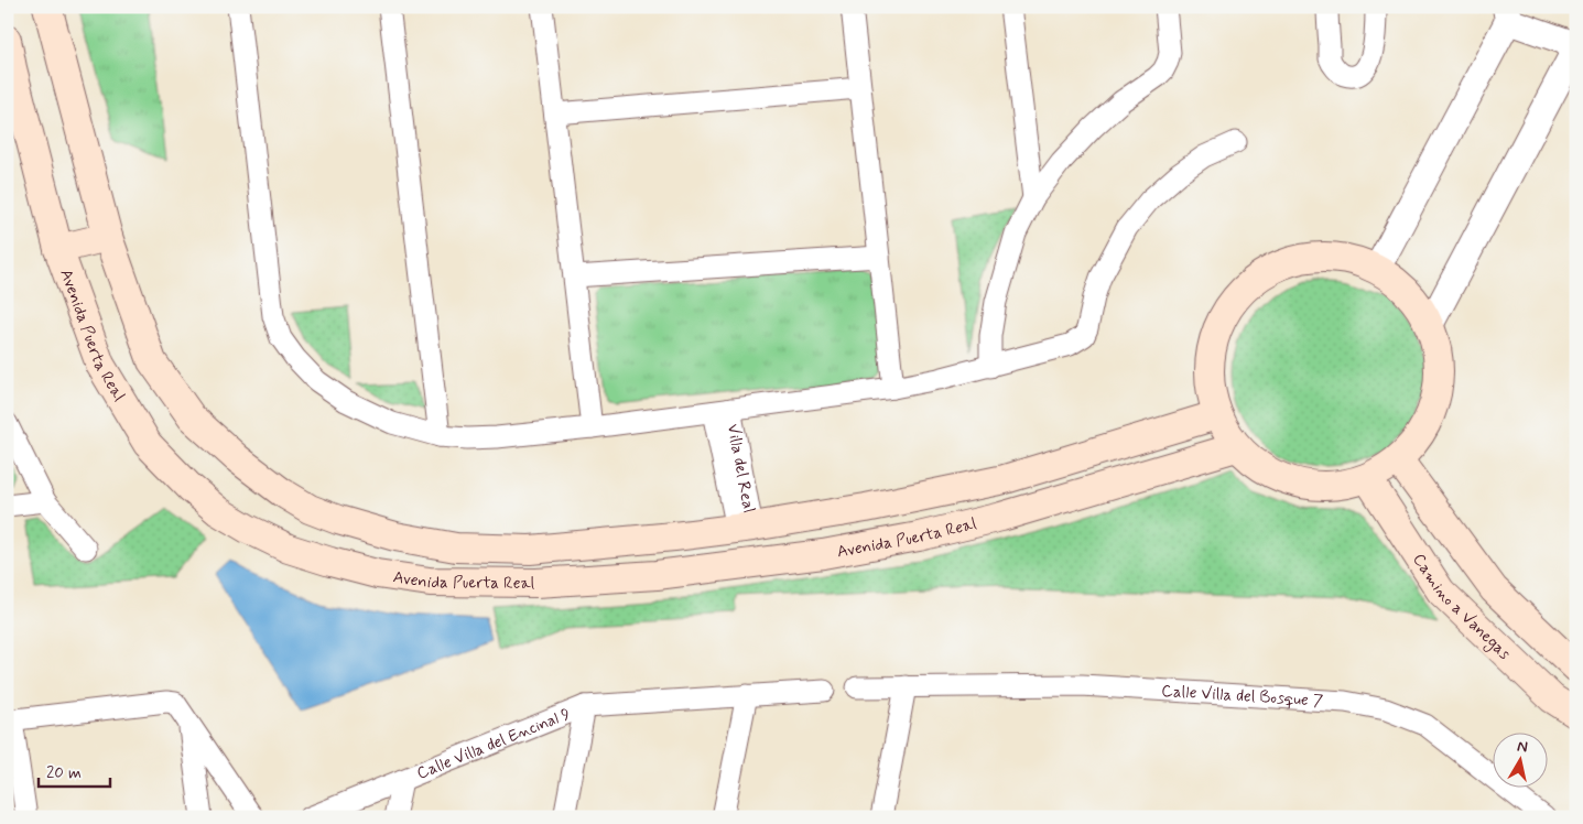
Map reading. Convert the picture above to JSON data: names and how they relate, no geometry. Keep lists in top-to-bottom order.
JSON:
{
  "streets": {
    "main road": ["Avenida Puerta Real", "Camino a Vanegas"],
    "street": ["Villa del Real", "Calle Villa del Bosque 7", "Calle Villa del Encinal 9"]
  },
  "crossings": [
    ["Avenida Puerta Real", "Villa del Real"]
  ],
  "scale_bar": "20 m",
  "north": "top"
}
